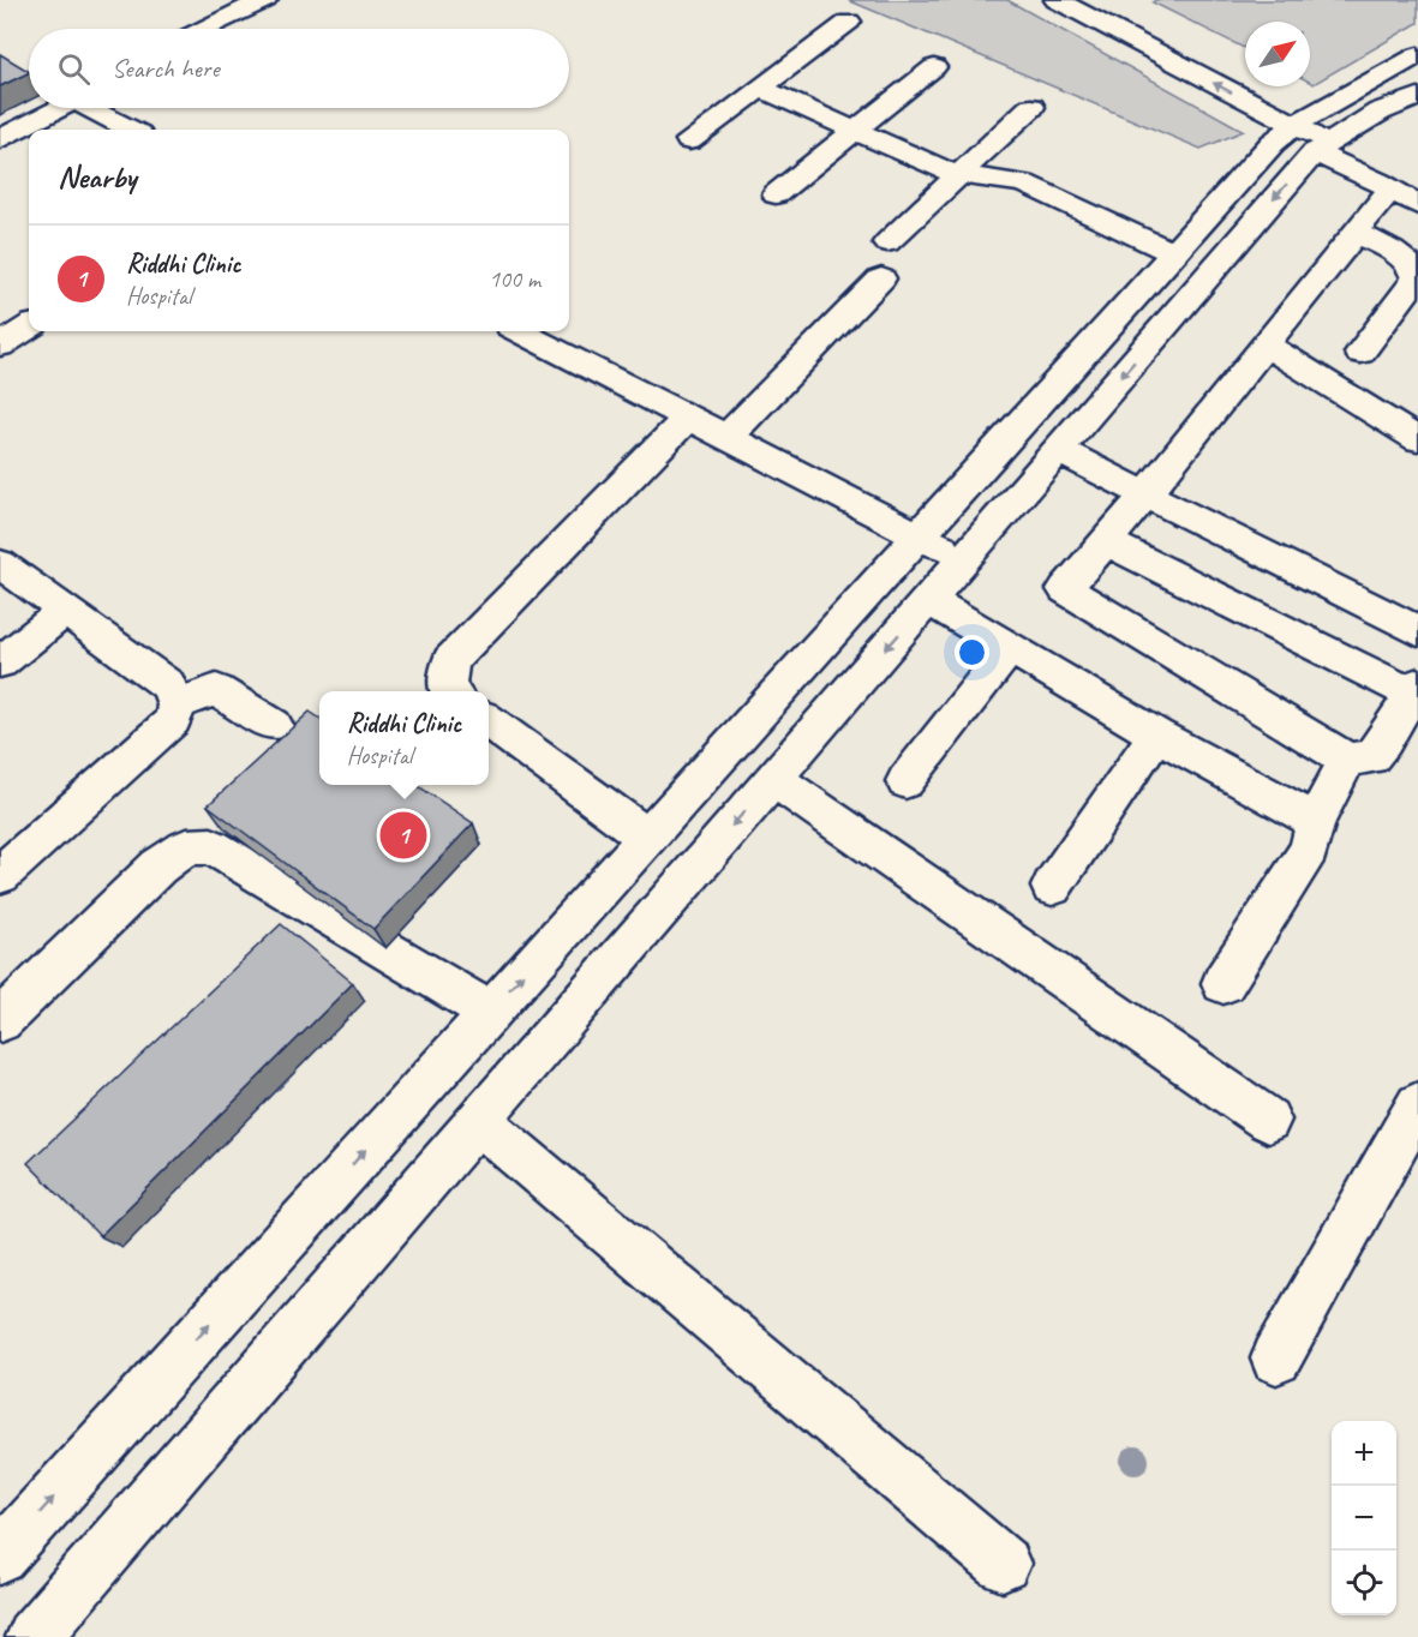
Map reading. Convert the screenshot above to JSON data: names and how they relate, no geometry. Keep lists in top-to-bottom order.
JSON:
{
  "north": "top right",
  "page": {
    "search": "Search here",
    "heading": "Nearby",
    "list": [
      {
        "mark": "1",
        "name": "Riddhi Clinic",
        "note": "Hospital",
        "value": "100 m"
      }
    ],
    "popup": ["Riddhi Clinic", "Hospital"],
    "pins": "1",
    "map_buttons": ["+", "−"]
  }
}
